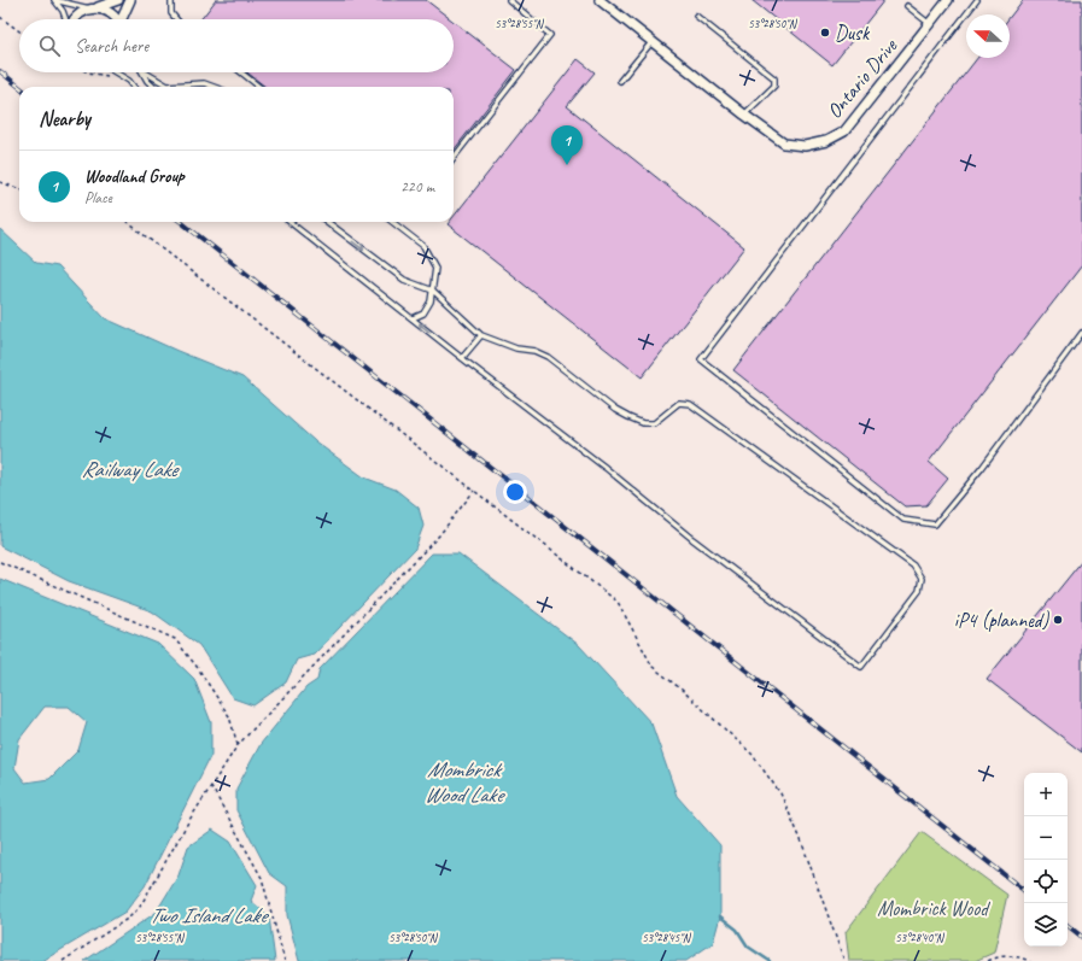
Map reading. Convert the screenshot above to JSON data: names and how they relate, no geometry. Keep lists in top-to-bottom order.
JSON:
{
  "streets": {
    "street": ["Ontario Drive"]
  },
  "water": ["Railway Lake", "Mombrick Wood Lake", "Two Island Lake"],
  "parks": ["Mombrick Wood"],
  "places": ["Dusk", "iP4 (planned)"],
  "north": "left",
  "page": {
    "search": "Search here",
    "heading": "Nearby",
    "pins": "1",
    "list": [
      {
        "mark": "1",
        "name": "Woodland Group",
        "note": "Place",
        "value": "220 m"
      }
    ],
    "map_buttons": ["+", "−"]
  },
  "coordinates": [
    "53°28'55\"N",
    "53°28'50\"N",
    "53°28'45\"N",
    "53°28'40\"N"
  ]
}
